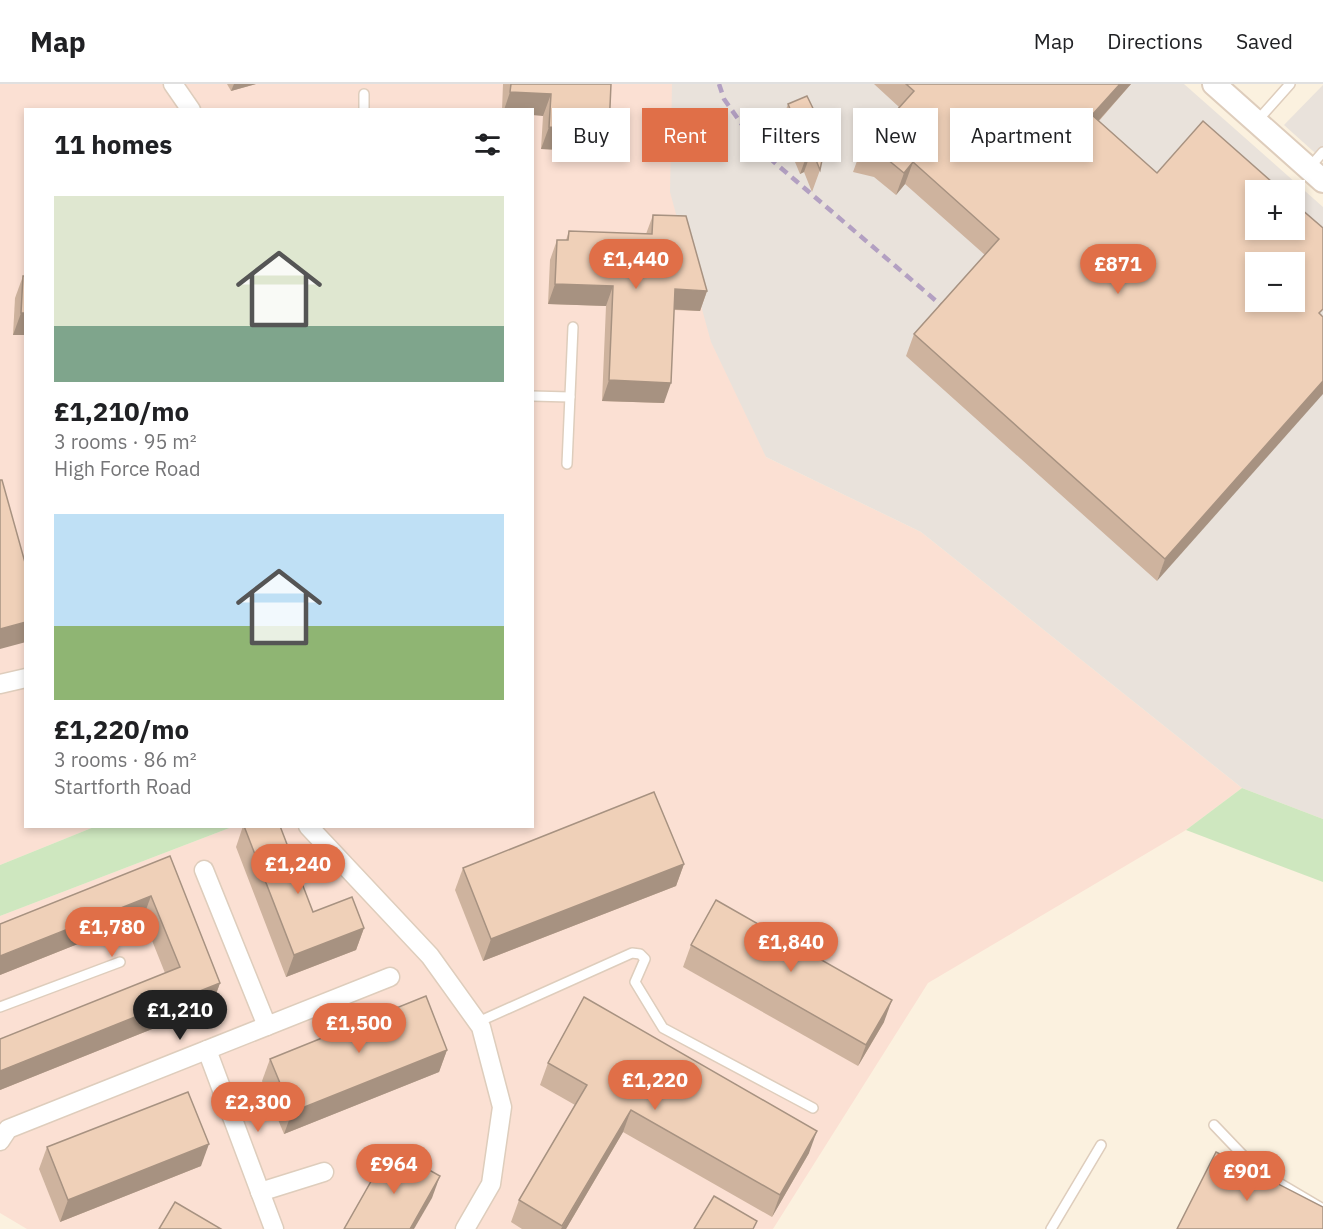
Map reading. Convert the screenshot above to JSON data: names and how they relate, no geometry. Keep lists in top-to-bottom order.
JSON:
{
  "page": {
    "header": "Map",
    "nav": ["Map", "Directions", "Saved"],
    "chip": [
      "Buy",
      "Rent",
      "Filters",
      "New",
      "Apartment"
    ],
    "heading": "11 homes",
    "map_buttons": ["+", "−"],
    "list": [
      {
        "name": "£1,210/mo",
        "note": "3 rooms · 95 m² · High Force Road"
      },
      {
        "name": "£1,220/mo",
        "note": "3 rooms · 86 m² · Startforth Road"
      }
    ],
    "price": [
      "£1,440",
      "£871",
      "£1,240",
      "£1,780",
      "£1,840",
      "£1,210",
      "£1,500",
      "£1,220",
      "£2,300",
      "£964",
      "£901"
    ]
  }
}
